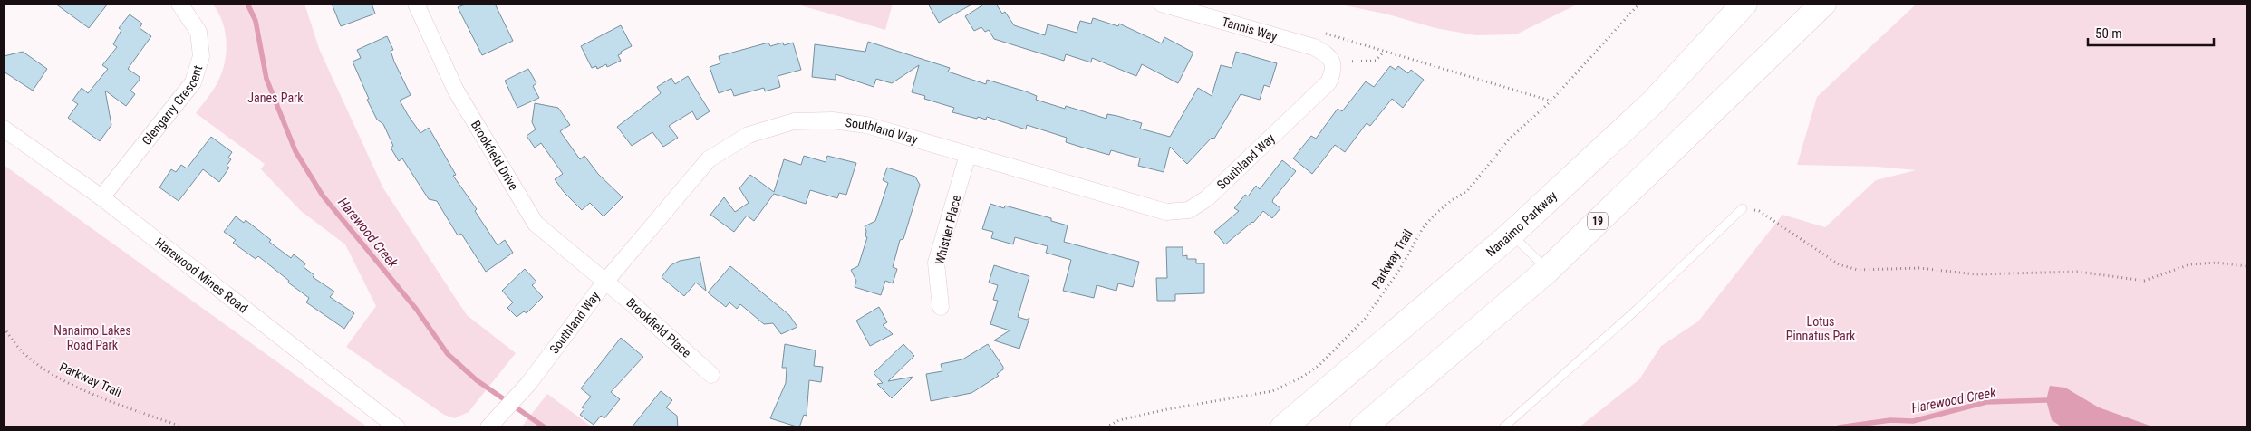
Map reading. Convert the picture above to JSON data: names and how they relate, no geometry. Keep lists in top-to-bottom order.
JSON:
{
  "streets": {
    "highway": ["19", "Nanaimo Parkway"],
    "street": [
      "Tannis Way",
      "Glengarry Crescent",
      "Southland Way",
      "Brookfield Drive",
      "Whistler Place",
      "Harewood Mines Road",
      "Brookfield Place"
    ],
    "path": ["Parkway Trail"]
  },
  "crossings": [
    ["Tannis Way", "Southland Way"],
    ["Glengarry Crescent", "Harewood Mines Road"],
    ["Southland Way", "Brookfield Drive"],
    ["Southland Way", "Whistler Place"],
    ["Southland Way", "Brookfield Place"],
    ["Brookfield Drive", "Brookfield Place"]
  ],
  "water": ["Harewood Creek"],
  "parks": ["Janes Park", "Lotus Pinnatus Park", "Nanaimo Lakes Road Park"],
  "scale_bar": "50 m"
}
